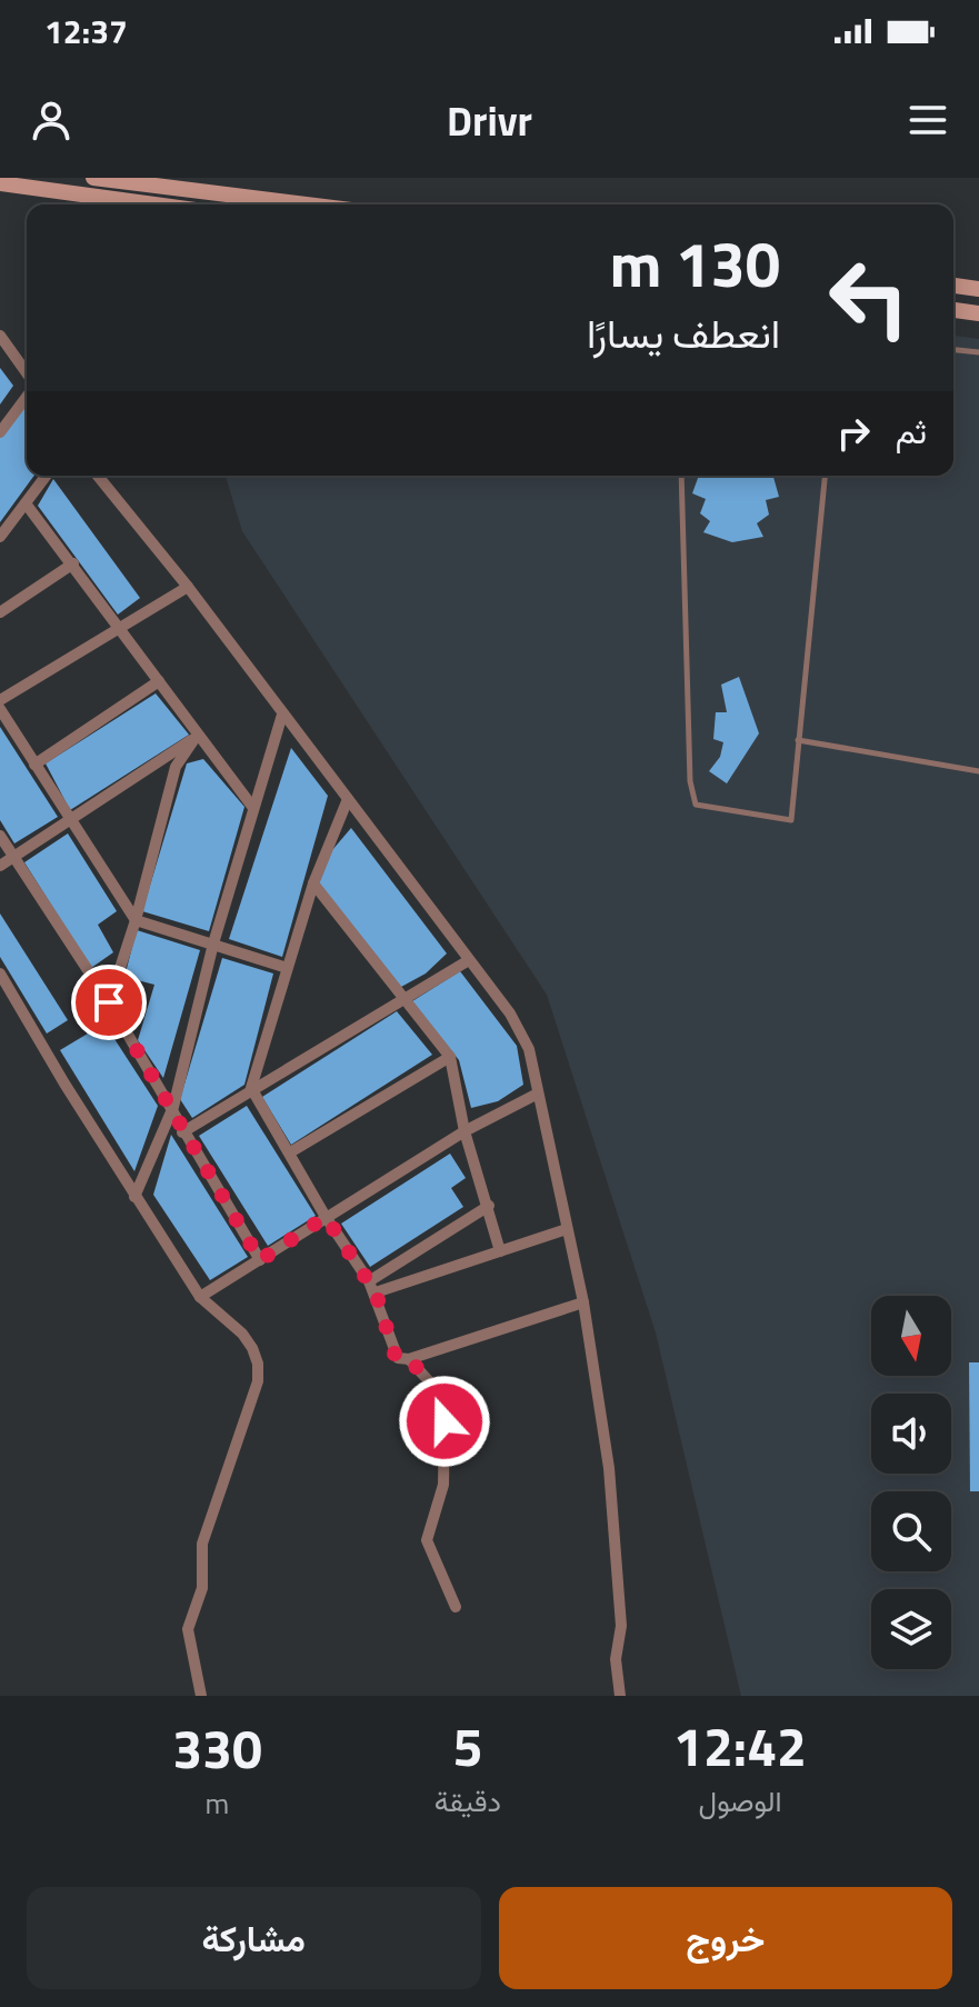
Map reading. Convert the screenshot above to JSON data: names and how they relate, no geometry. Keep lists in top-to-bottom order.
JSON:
{
  "north": "bottom",
  "page": {
    "status": "12:37",
    "header": "Drivr",
    "turn": ["130 m", "انعطف يسارًا"],
    "then": "ثم",
    "eta": [
      "12:42",
      "الوصول",
      "5",
      "دقيقة",
      "330",
      "m"
    ],
    "buttons": ["خروج", "مشاركة"]
  }
}
